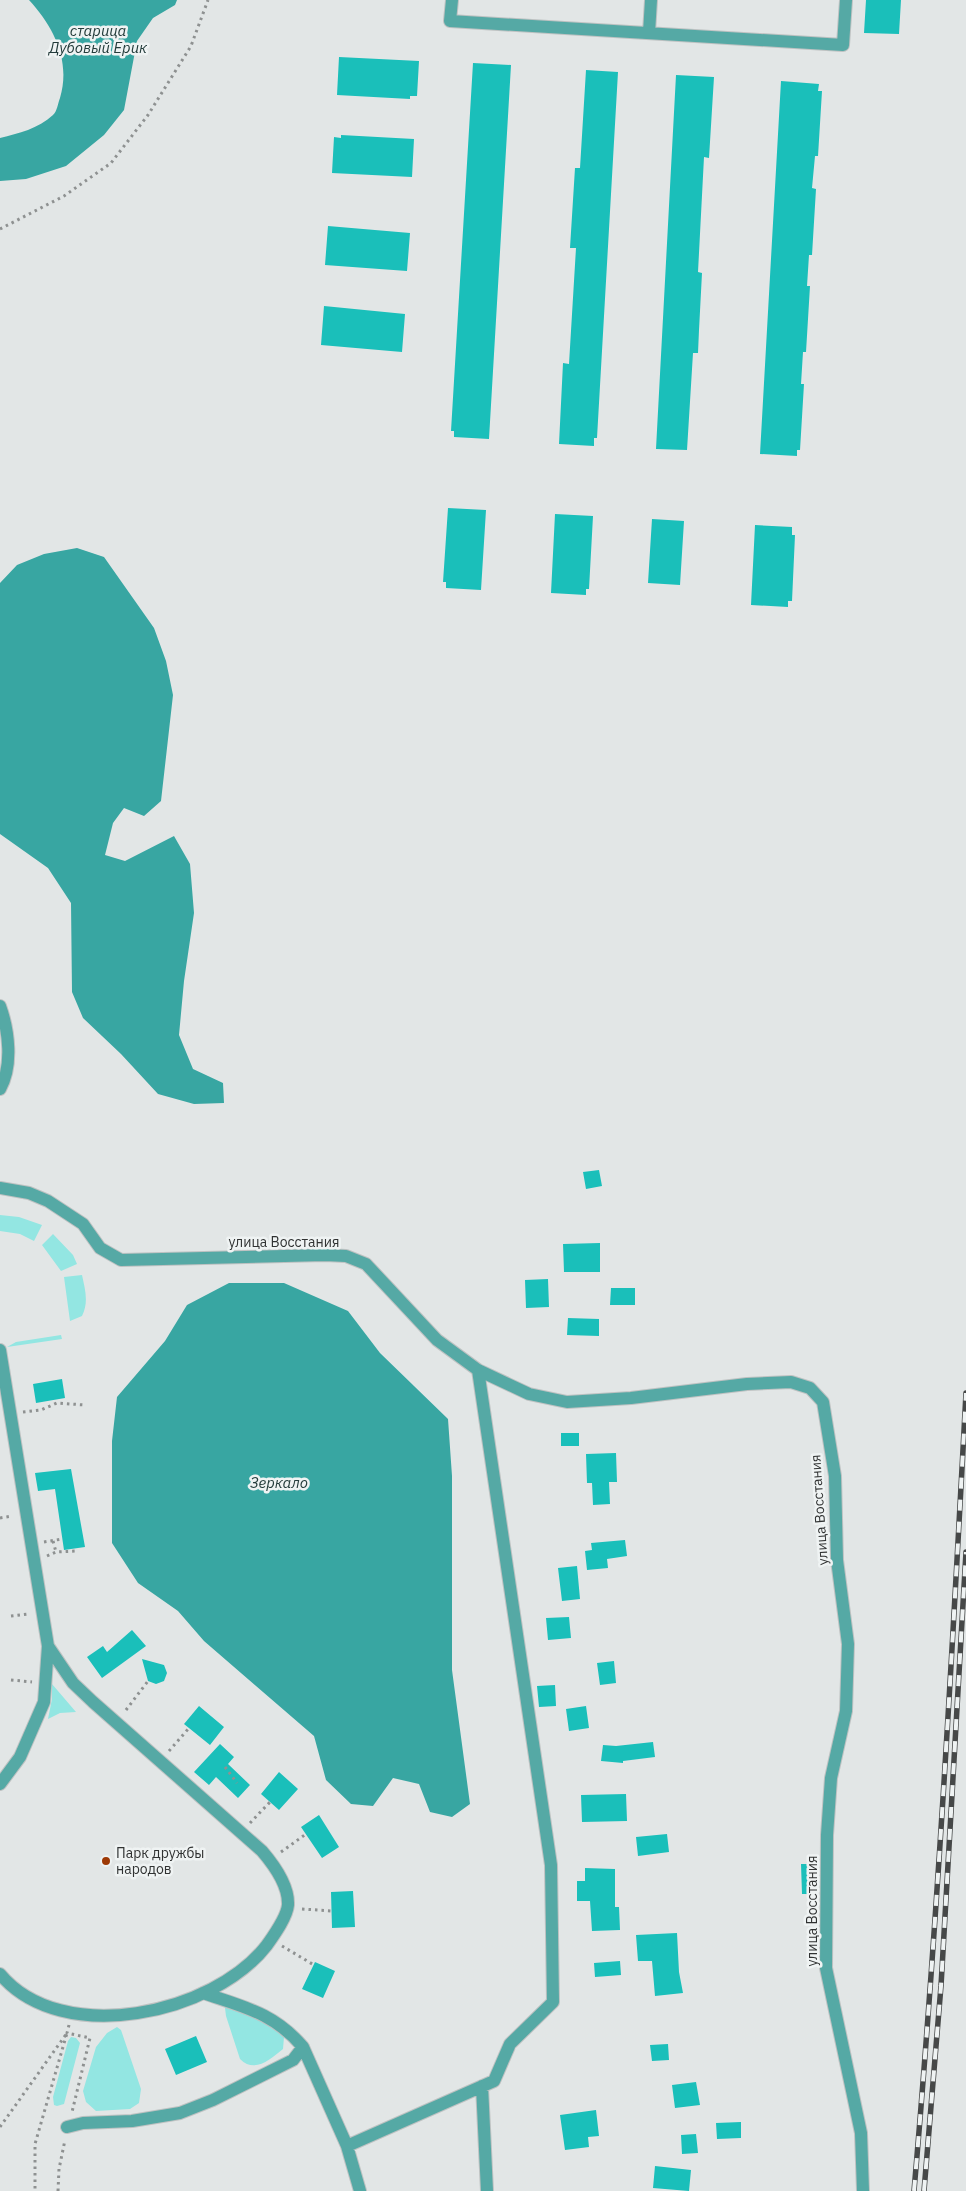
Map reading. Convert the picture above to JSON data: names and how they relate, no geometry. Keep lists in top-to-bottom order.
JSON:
{
  "streets": {
    "street": ["улица Восстания"]
  },
  "water": ["старица Дубовый Ерик", "Зеркало"],
  "places": ["Парк дружбы народов"]
}
